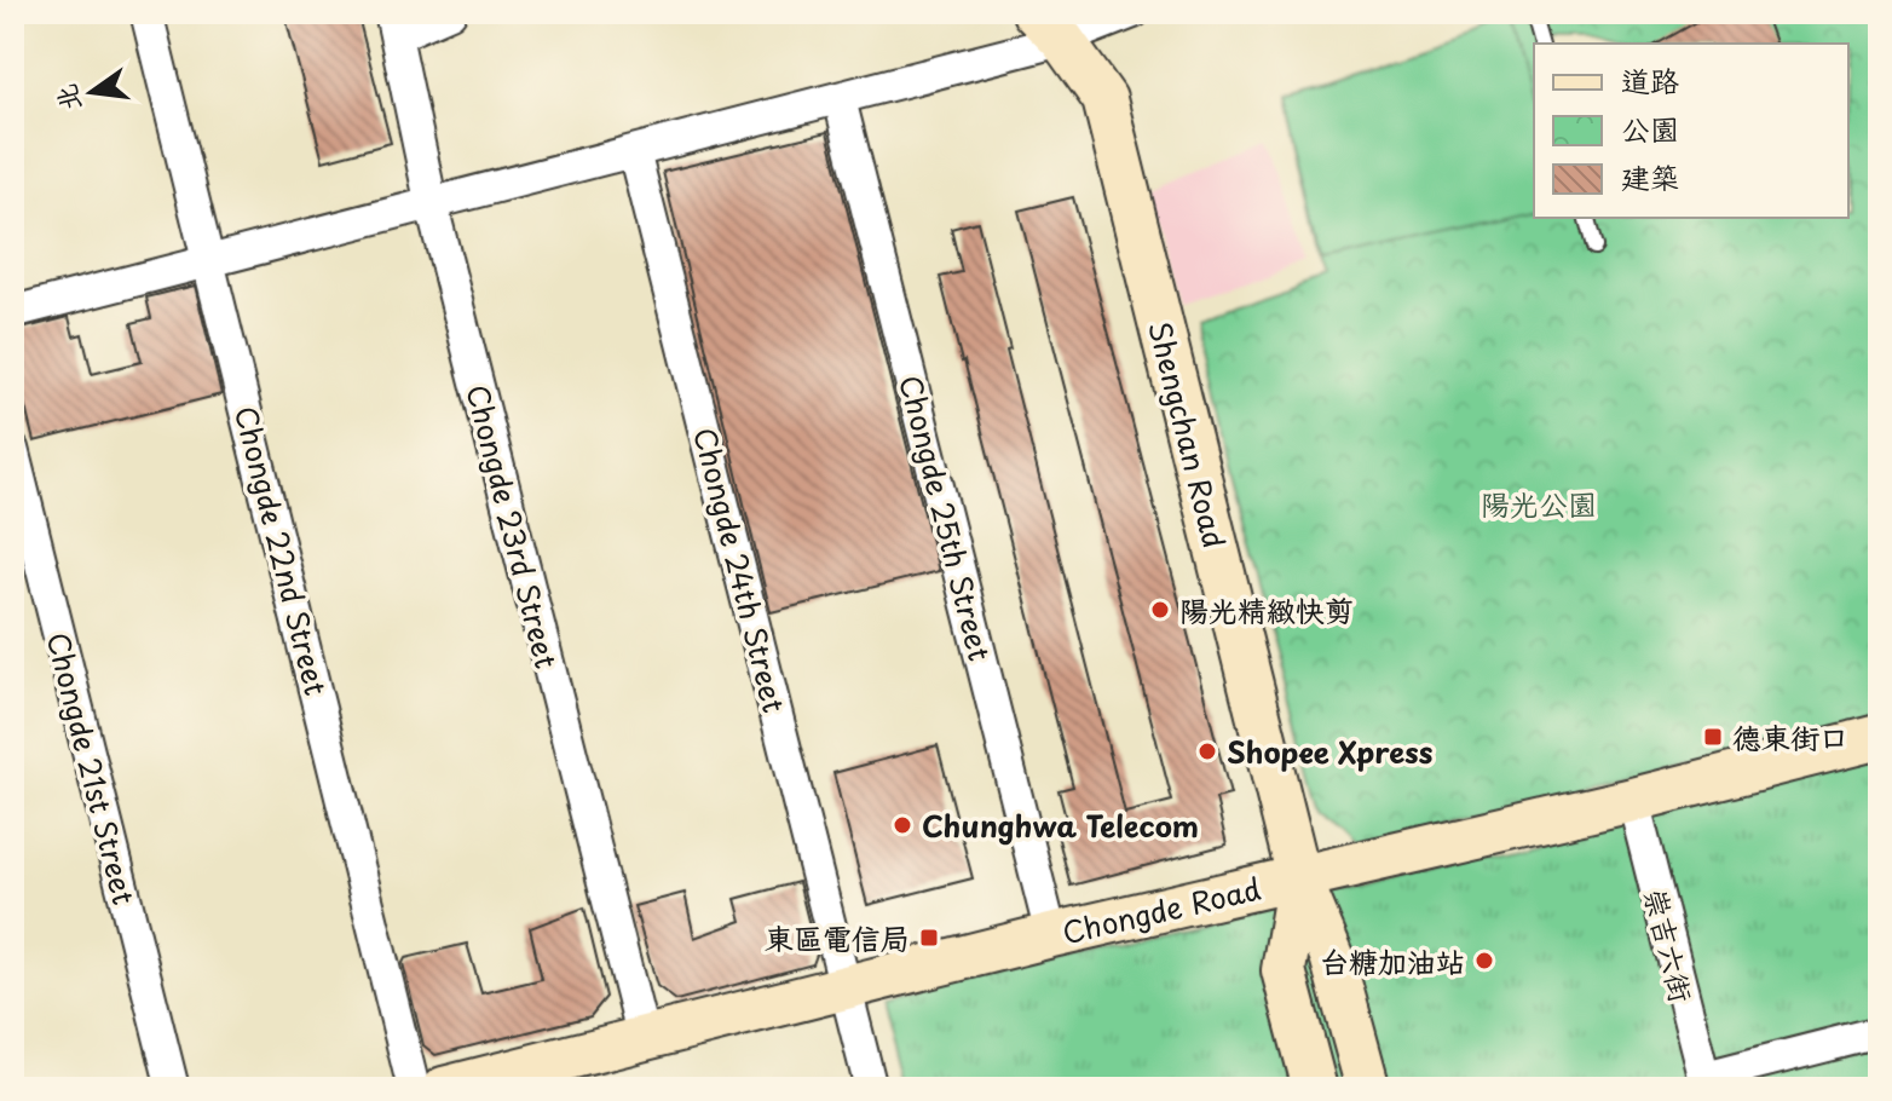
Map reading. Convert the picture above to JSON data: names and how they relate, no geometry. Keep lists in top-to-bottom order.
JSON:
{
  "streets": {
    "street": [
      "Shengchan Road",
      "Chongde 25th Street",
      "Chongde 23rd Street",
      "Chongde 22nd Street",
      "Chongde 24th Street",
      "Chongde 21st Street",
      "Chongde Road",
      "崇吉六街"
    ]
  },
  "crossings": [
    ["Shengchan Road", "Chongde Road"],
    ["Chongde 25th Street", "Chongde Road"],
    ["Chongde 23rd Street", "Chongde Road"],
    ["Chongde 24th Street", "Chongde Road"],
    ["Chongde Road", "崇吉六街"]
  ],
  "parks": ["陽光公園"],
  "places": {
    "other": [
      "陽光精緻快剪",
      "Shopee Xpress",
      "Chunghwa Telecom",
      "台糖加油站"
    ],
    "transit": ["德東街口", "東區電信局"]
  },
  "legend": ["道路", "公園", "建築"],
  "north": "left"
}
